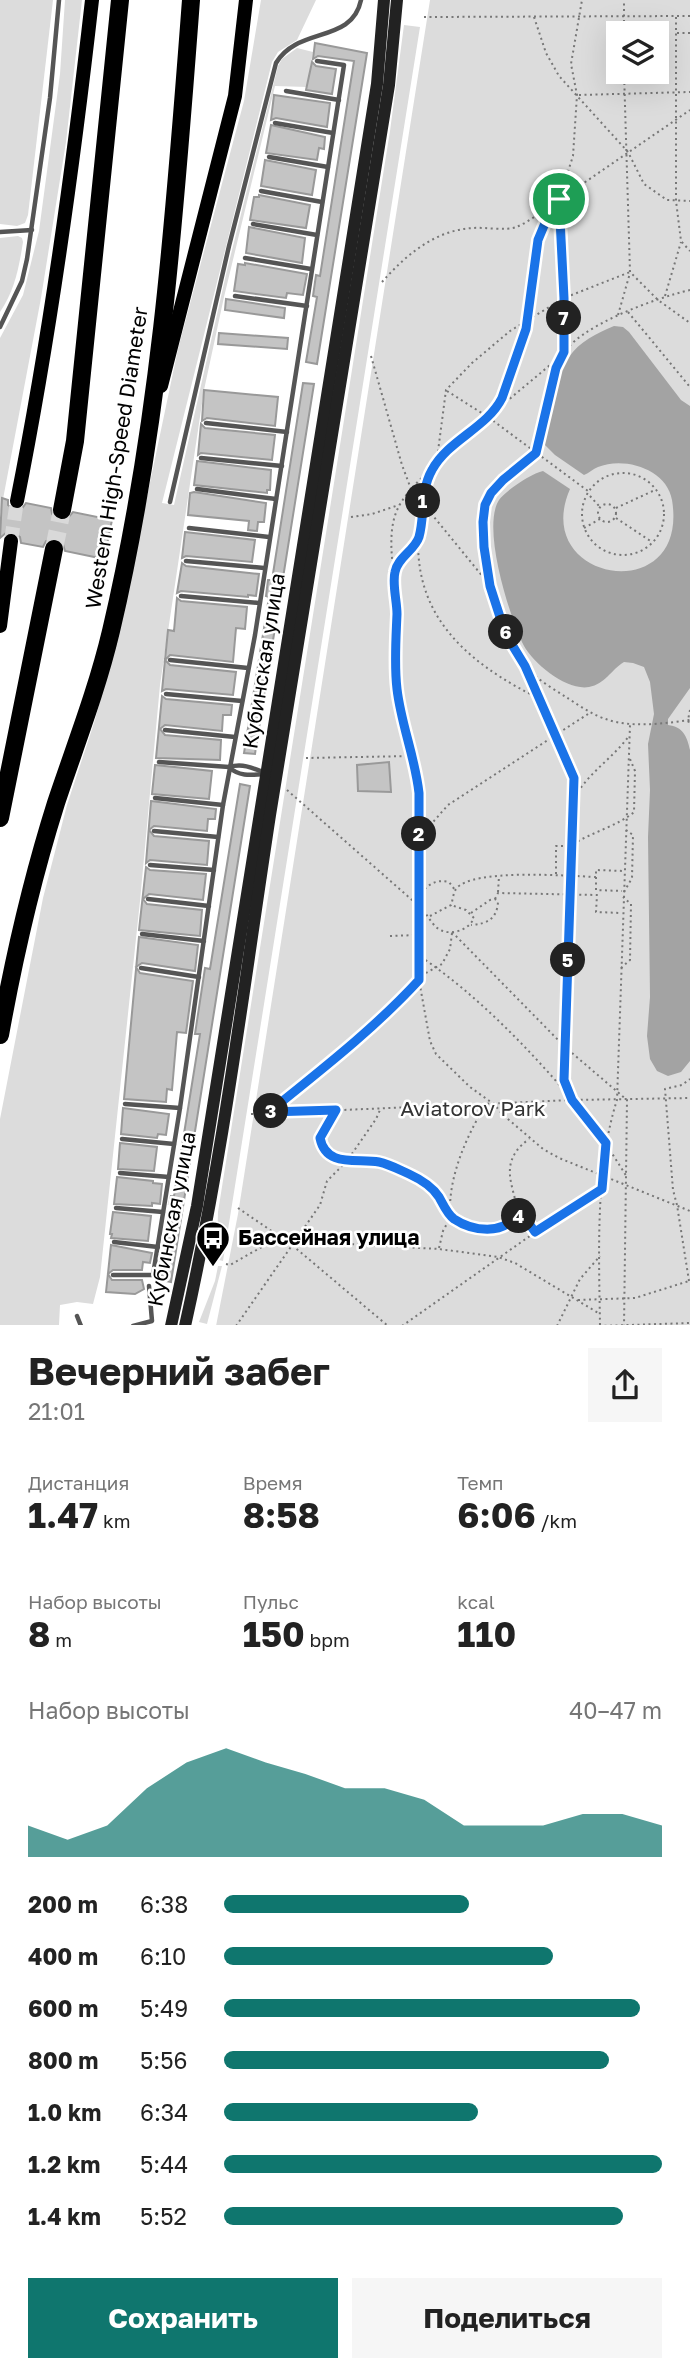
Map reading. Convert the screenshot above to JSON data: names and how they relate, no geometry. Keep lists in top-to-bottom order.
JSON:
{
  "streets": {
    "highway": ["Western High-Speed Diameter"],
    "main road": ["Кубинская улица"]
  },
  "parks": ["Aviatorov Park"],
  "places": {
    "bus stop": ["Бассейная улица"]
  },
  "page": {
    "pins": [
      "7",
      "1",
      "6",
      "2",
      "5",
      "3",
      "4"
    ],
    "heading": ["Вечерний забег", "21:01"],
    "stats": [
      ["Дистанция", "1.47 km"],
      ["Время", "8:58"],
      ["Темп", "6:06 /km"],
      ["Набор высоты", "8 m"],
      ["Пульс", "150 bpm"],
      ["kcal", "110"]
    ],
    "chart": ["Набор высоты", "40–47 m"],
    "list": [
      {
        "name": "200 m",
        "note": "6:38"
      },
      {
        "name": "400 m",
        "note": "6:10"
      },
      {
        "name": "600 m",
        "note": "5:49"
      },
      {
        "name": "800 m",
        "note": "5:56"
      },
      {
        "name": "1.0 km",
        "note": "6:34"
      },
      {
        "name": "1.2 km",
        "note": "5:44"
      },
      {
        "name": "1.4 km",
        "note": "5:52"
      }
    ],
    "buttons": ["Сохранить", "Поделиться"]
  }
}
